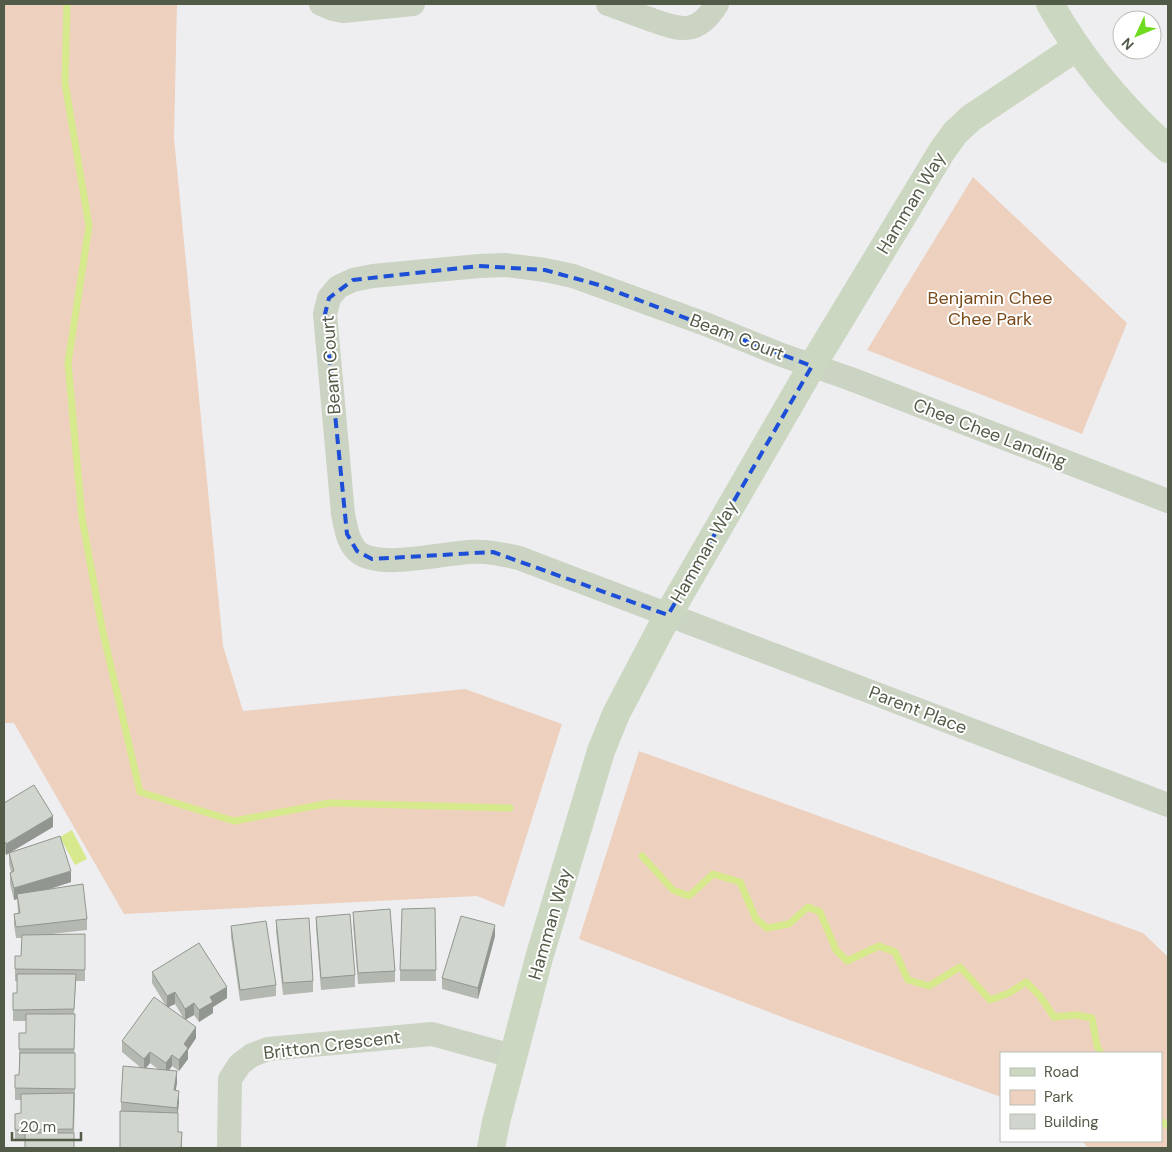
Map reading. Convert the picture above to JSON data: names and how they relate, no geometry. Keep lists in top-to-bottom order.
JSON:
{
  "streets": {
    "street": [
      "Hamman Way",
      "Beam Court",
      "Chee Chee Landing",
      "Parent Place",
      "Britton Crescent"
    ]
  },
  "crossings": [
    ["Hamman Way", "Beam Court"],
    ["Hamman Way", "Chee Chee Landing"],
    ["Hamman Way", "Parent Place"],
    ["Hamman Way", "Britton Crescent"],
    ["Beam Court", "Chee Chee Landing"],
    ["Beam Court", "Parent Place"]
  ],
  "parks": ["Benjamin Chee Chee Park"],
  "legend": ["Road", "Park", "Building"],
  "scale_bar": "20 m",
  "north": "bottom left"
}
